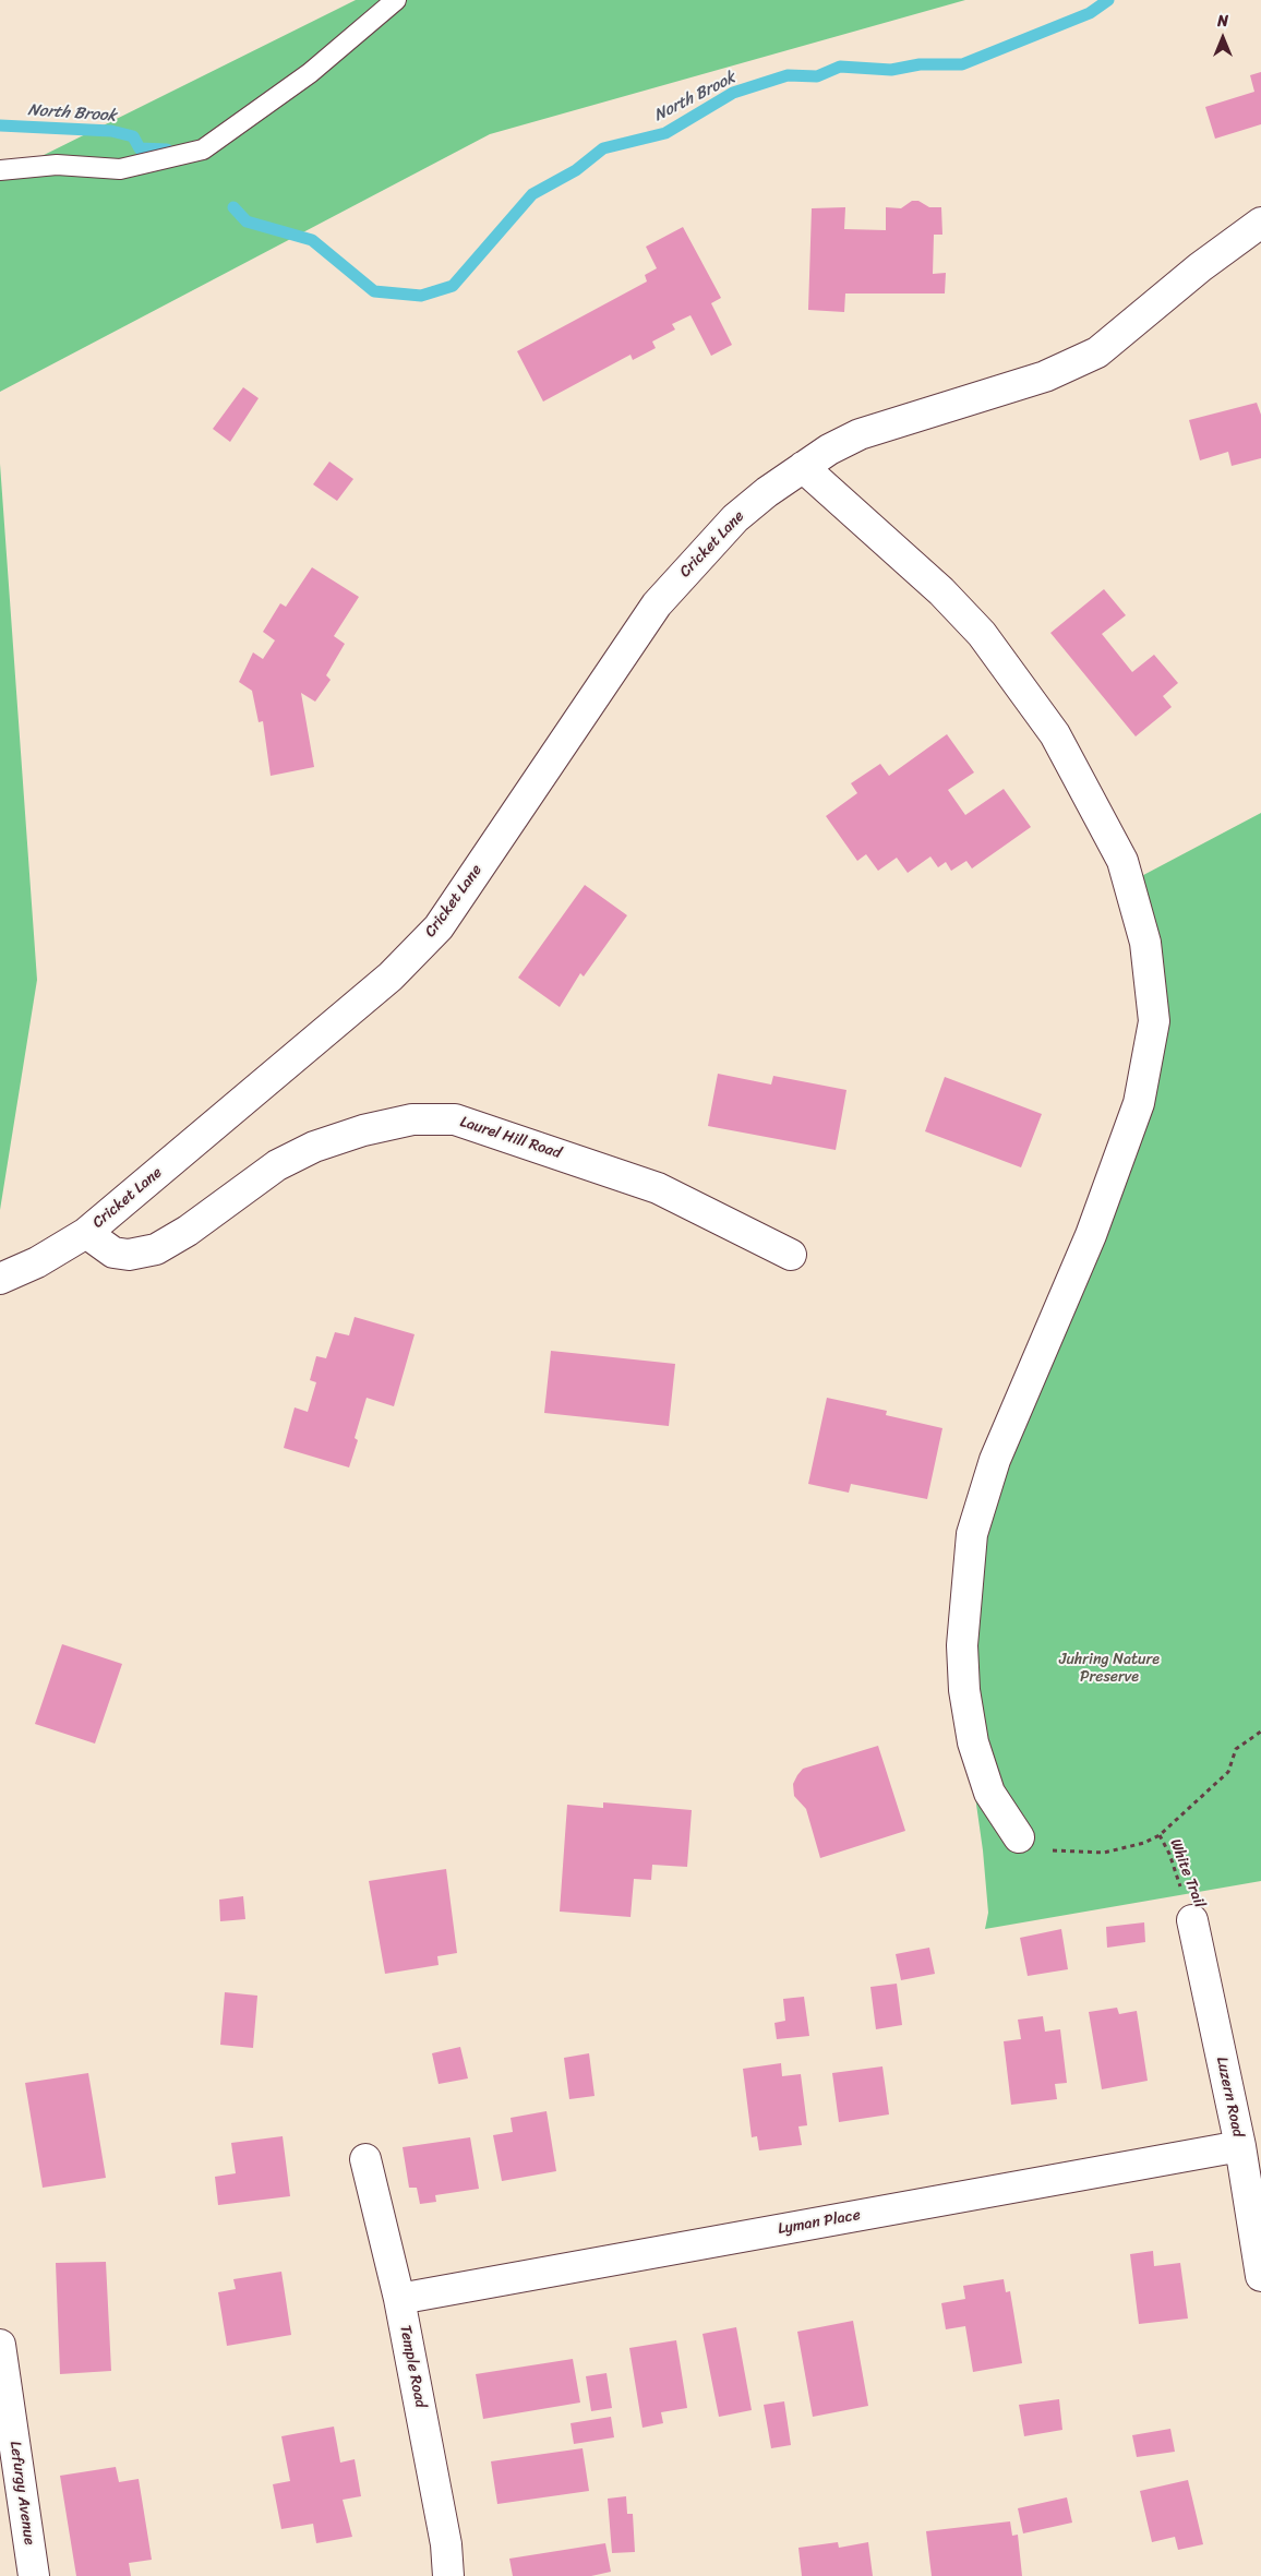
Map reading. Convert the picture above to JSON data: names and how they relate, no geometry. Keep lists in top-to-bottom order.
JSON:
{
  "streets": {
    "street": [
      "Cricket Lane",
      "Laurel Hill Road",
      "Luzern Road",
      "Lyman Place",
      "Temple Road",
      "Lefurgy Avenue"
    ],
    "path": ["White Trail"]
  },
  "crossings": [
    ["Cricket Lane", "Laurel Hill Road"],
    ["White Trail", "Luzern Road"],
    ["Luzern Road", "Lyman Place"],
    ["Lyman Place", "Temple Road"]
  ],
  "water": ["North Brook"],
  "parks": ["Juhring Nature Preserve"],
  "north": "top"
}
